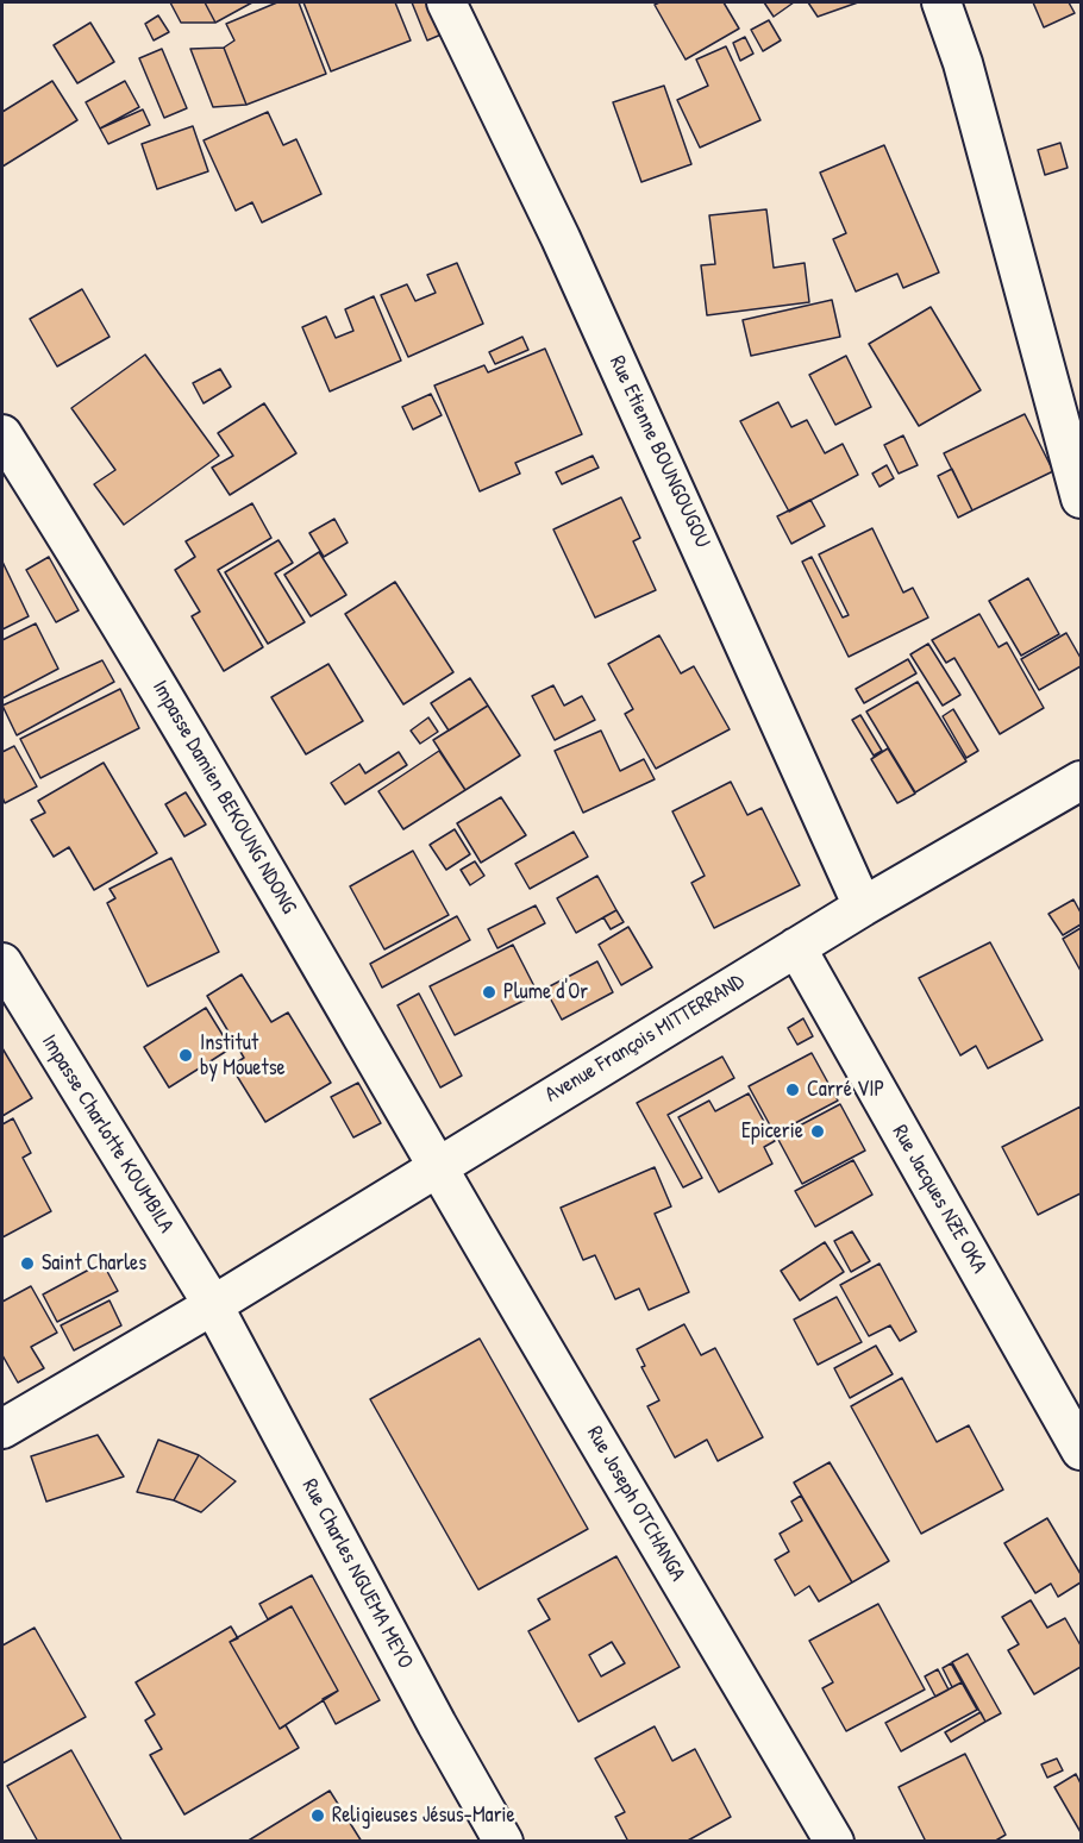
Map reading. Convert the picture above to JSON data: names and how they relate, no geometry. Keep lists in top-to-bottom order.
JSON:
{
  "streets": {
    "street": [
      "Rue Etienne BOUNGOUGOU",
      "Impasse Damien BEKOUNG NDONG",
      "Avenue François MITTERRAND",
      "Impasse Charlotte KOUMBILA",
      "Rue Jacques NZE OKA",
      "Rue Joseph OTCHANGA",
      "Rue Charles NGUEMA MEYO"
    ]
  },
  "crossings": [
    ["Rue Etienne BOUNGOUGOU", "Avenue François MITTERRAND"],
    ["Impasse Damien BEKOUNG NDONG", "Avenue François MITTERRAND"],
    ["Impasse Damien BEKOUNG NDONG", "Rue Joseph OTCHANGA"],
    ["Avenue François MITTERRAND", "Impasse Charlotte KOUMBILA"],
    ["Avenue François MITTERRAND", "Rue Jacques NZE OKA"],
    ["Avenue François MITTERRAND", "Rue Joseph OTCHANGA"],
    ["Avenue François MITTERRAND", "Rue Charles NGUEMA MEYO"],
    ["Impasse Charlotte KOUMBILA", "Rue Charles NGUEMA MEYO"]
  ],
  "places": [
    "Plume d'Or",
    "Institut by Mouetse",
    "Carré VIP",
    "Epicerie",
    "Saint Charles",
    "Religieuses Jésus-Marie"
  ]
}
